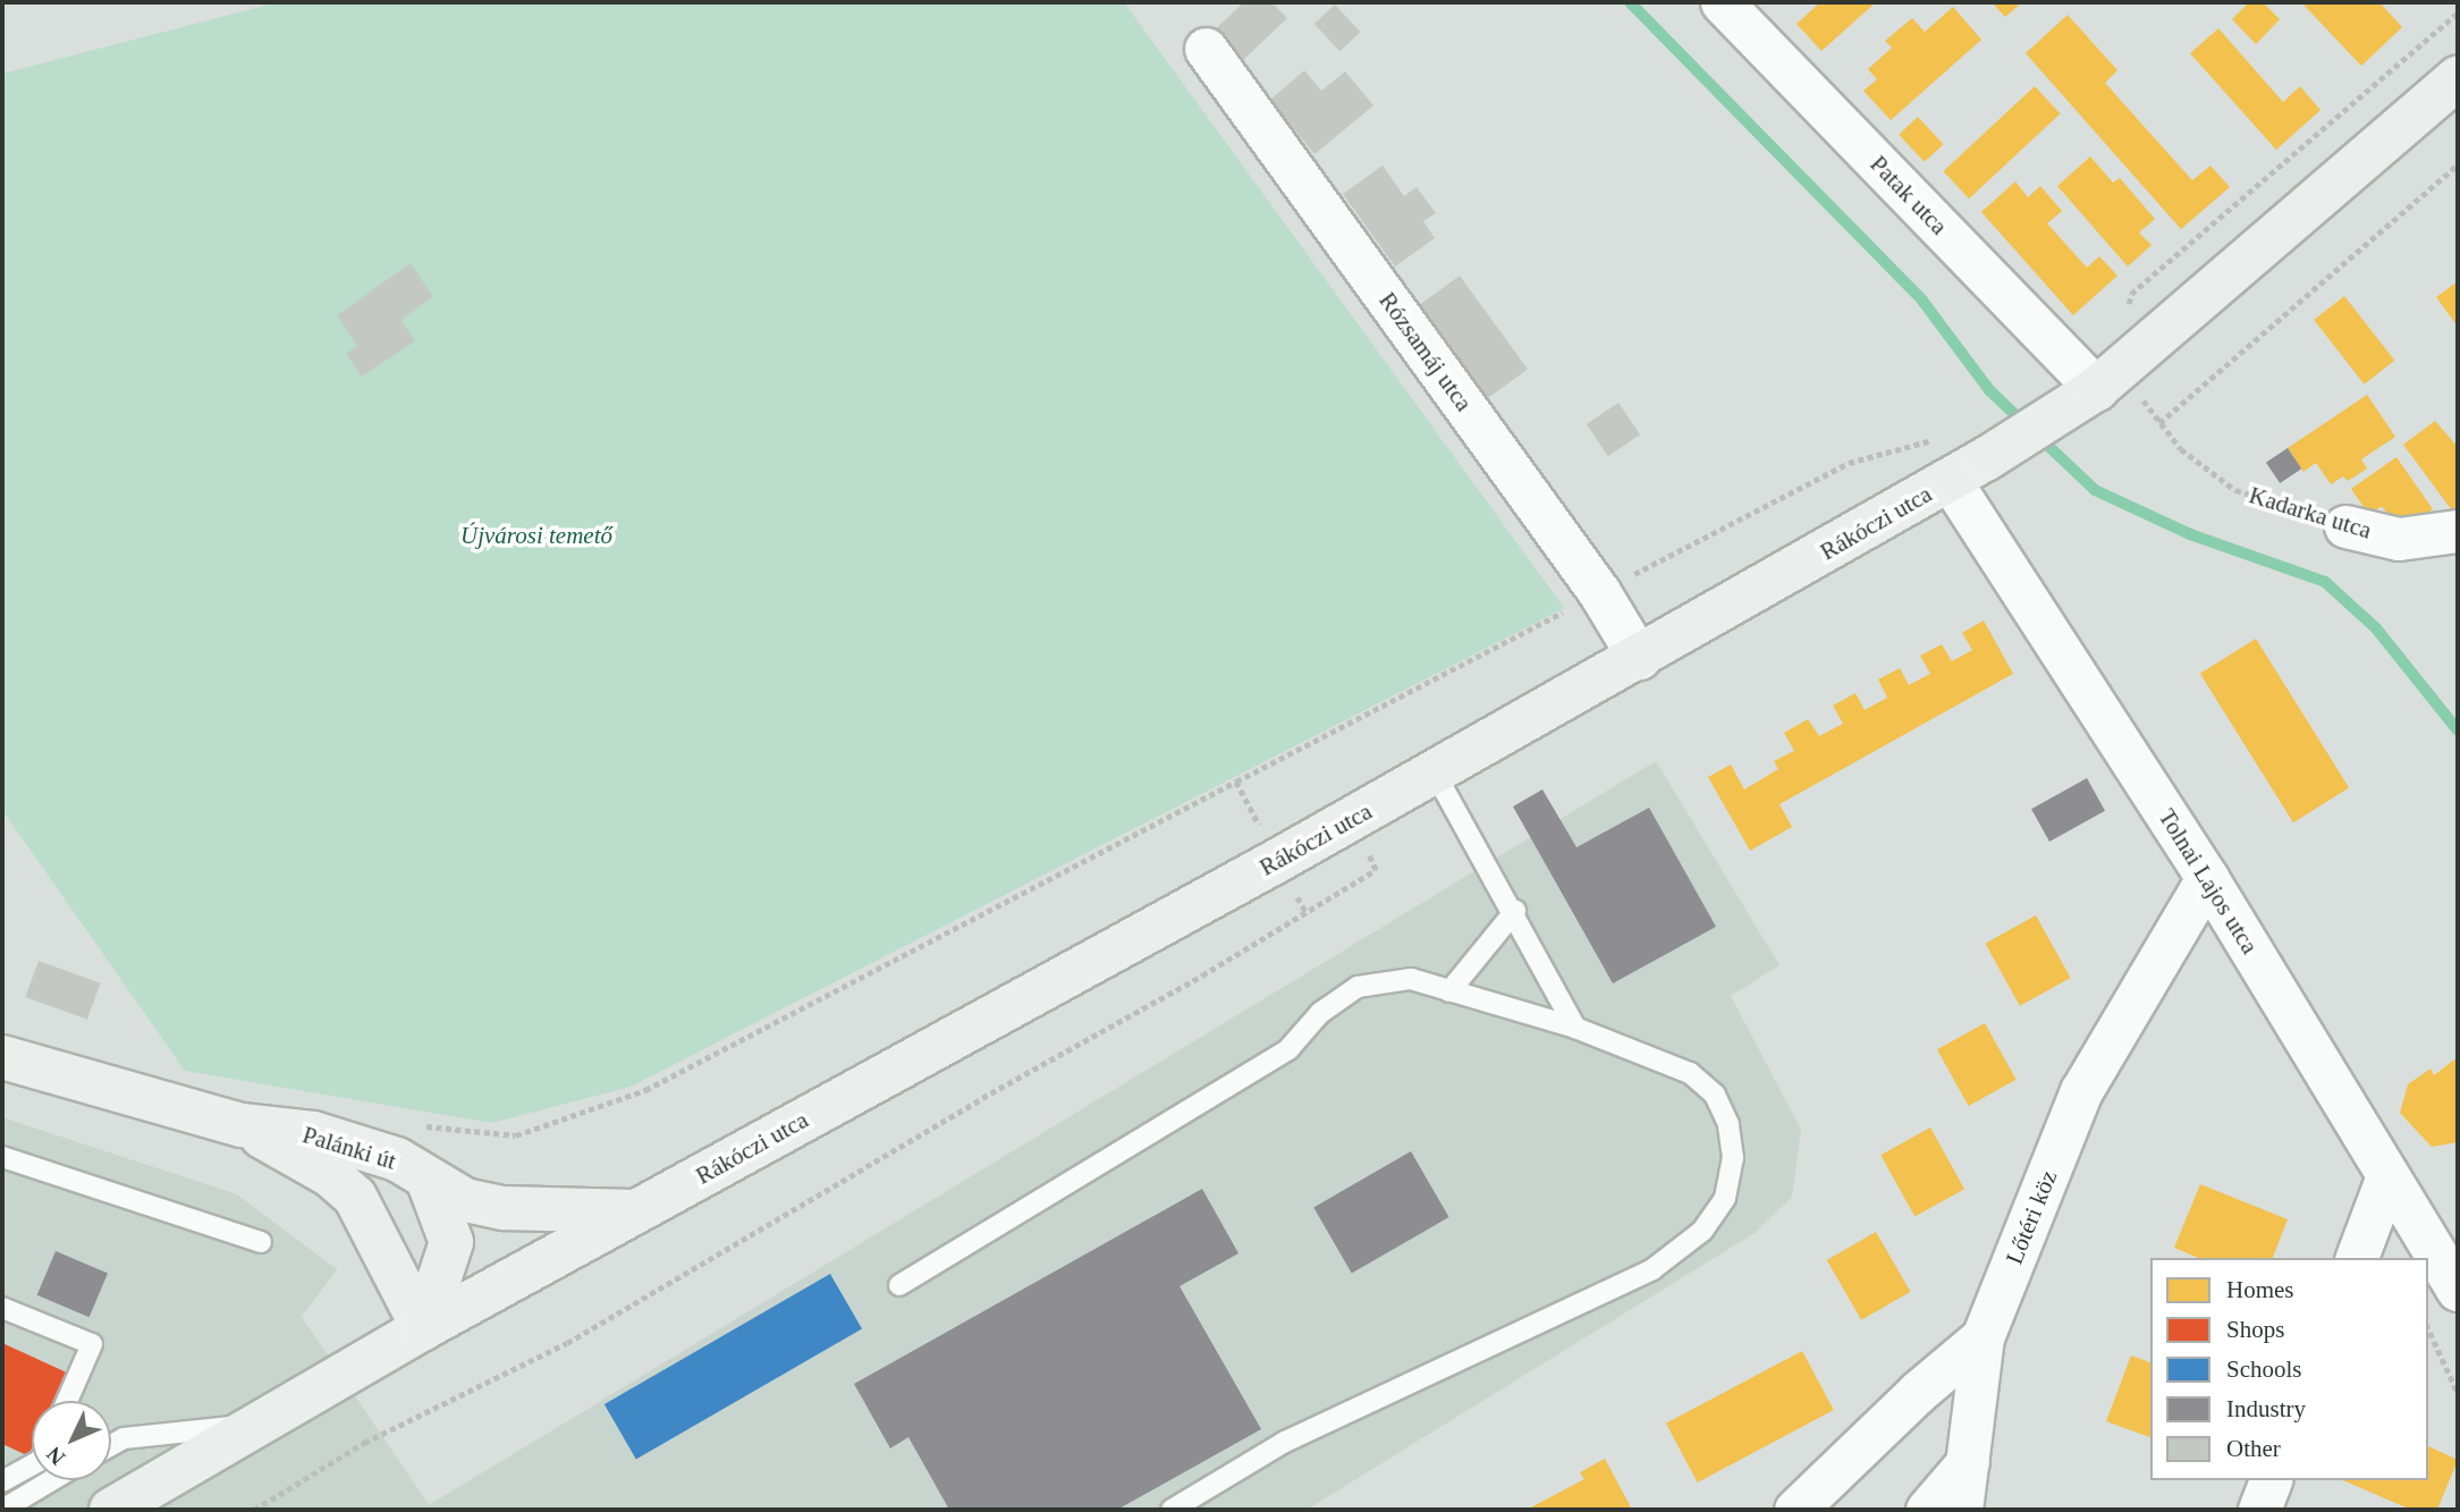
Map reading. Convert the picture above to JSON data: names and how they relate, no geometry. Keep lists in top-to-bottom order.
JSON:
{
  "streets": {
    "street": [
      "Patak utca",
      "Rózsamáj utca",
      "Kadarka utca",
      "Rákóczi utca",
      "Tolnai Lajos utca",
      "Palánki út",
      "Lőtéri köz"
    ]
  },
  "crossings": [
    ["Patak utca", "Kadarka utca"],
    ["Patak utca", "Rákóczi utca"],
    ["Rózsamáj utca", "Rákóczi utca"],
    ["Kadarka utca", "Rákóczi utca"],
    ["Rákóczi utca", "Tolnai Lajos utca"],
    ["Rákóczi utca", "Palánki út"],
    ["Tolnai Lajos utca", "Lőtéri köz"]
  ],
  "parks": ["Újvárosi temető"],
  "legend": [
    "Homes",
    "Shops",
    "Schools",
    "Industry",
    "Other"
  ],
  "north": "bottom left"
}
